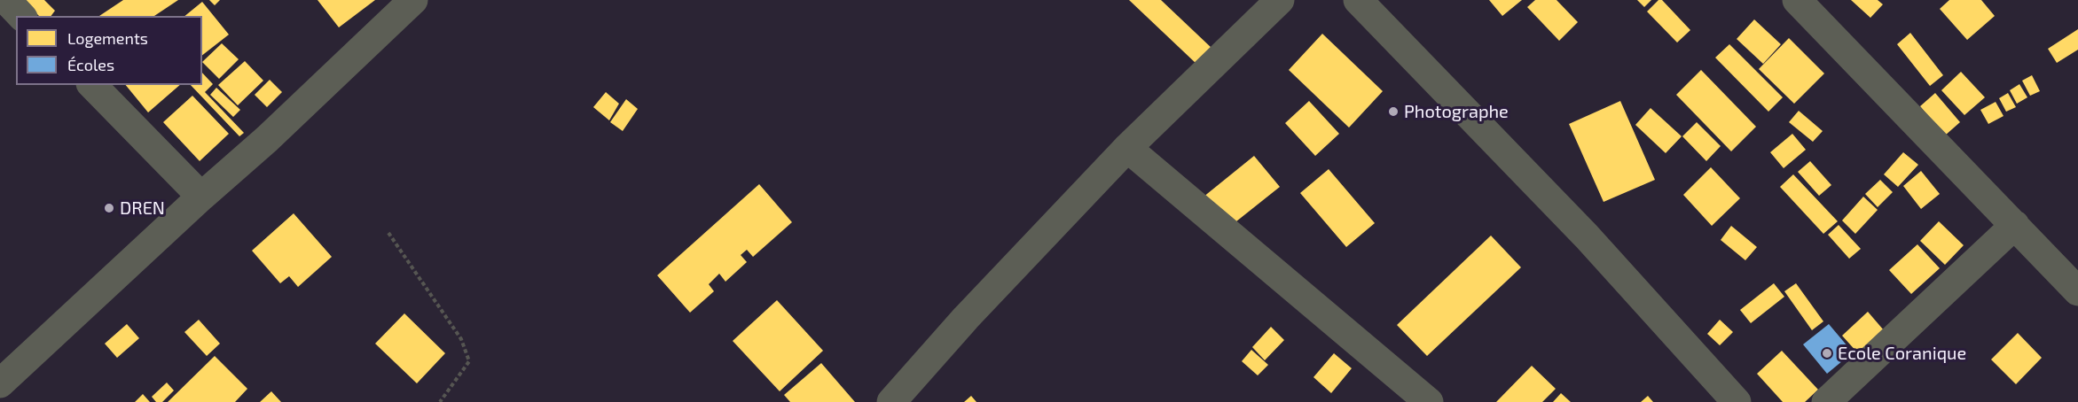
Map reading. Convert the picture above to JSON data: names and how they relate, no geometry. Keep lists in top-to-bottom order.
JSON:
{
  "places": ["Photographe", "DREN", "Ecole Coranique"],
  "legend": ["Logements", "Écoles"]
}
